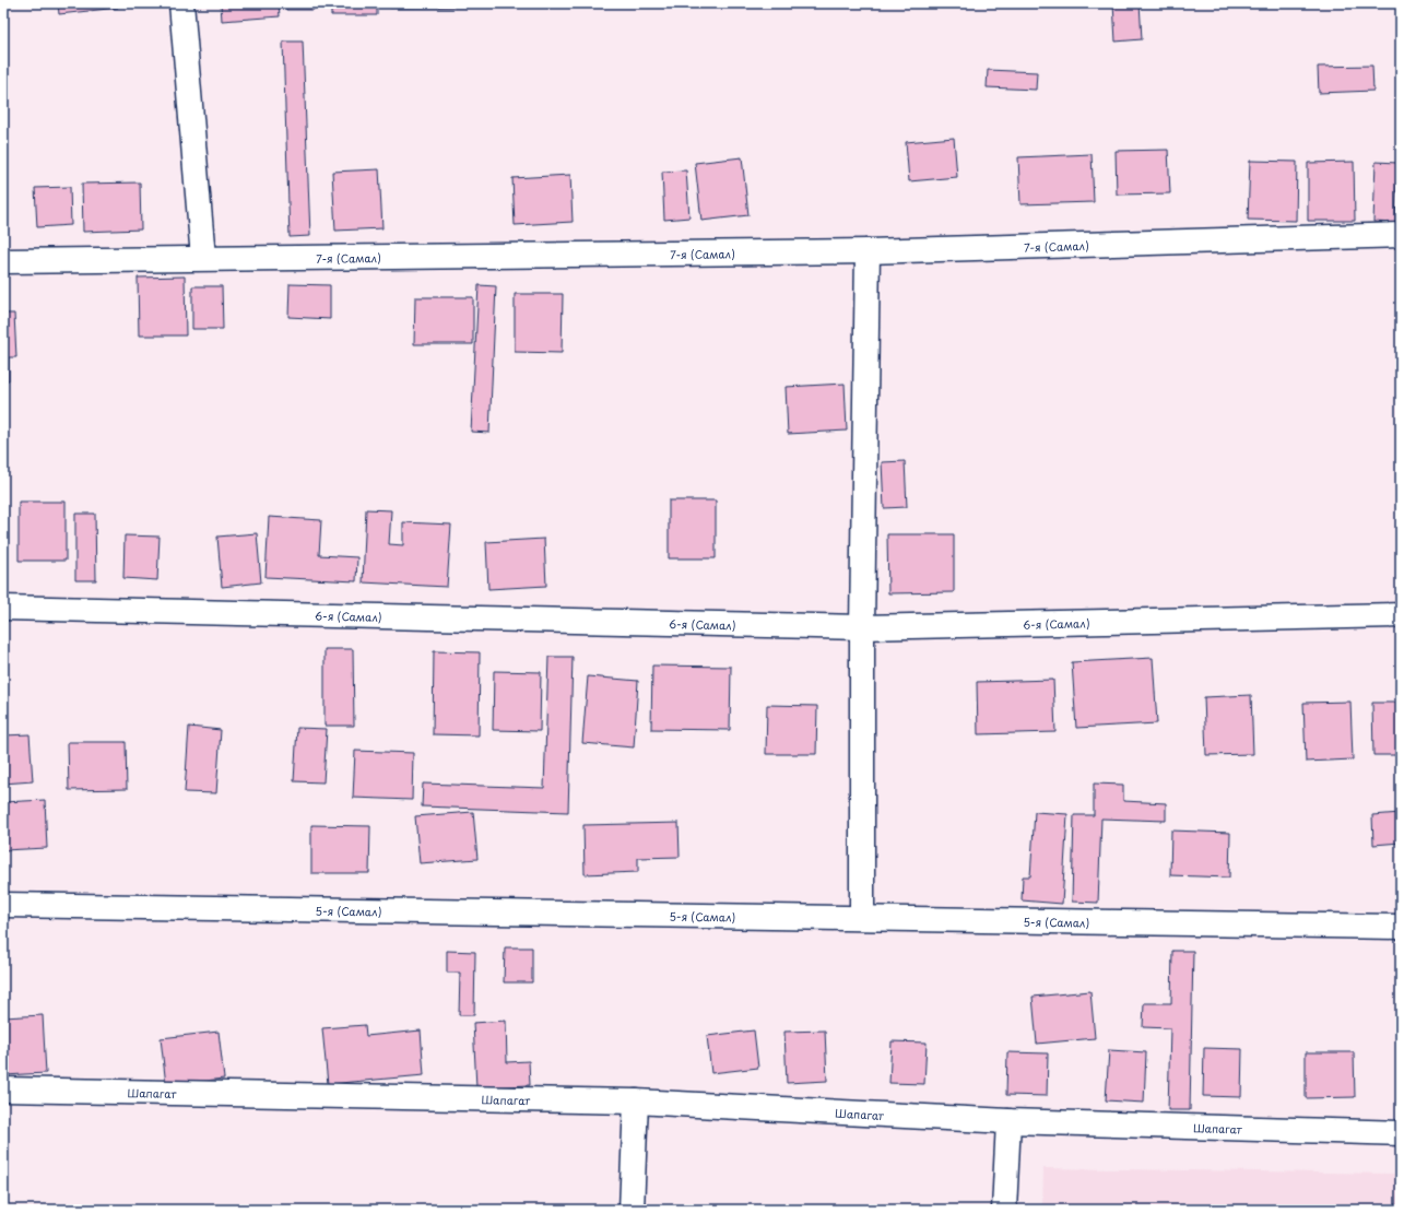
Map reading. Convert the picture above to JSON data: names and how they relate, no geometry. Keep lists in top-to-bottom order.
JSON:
{
  "streets": {
    "street": [
      "7-я (Самал)",
      "6-я (Самал)",
      "5-я (Самал)",
      "Шапагат"
    ]
  }
}
